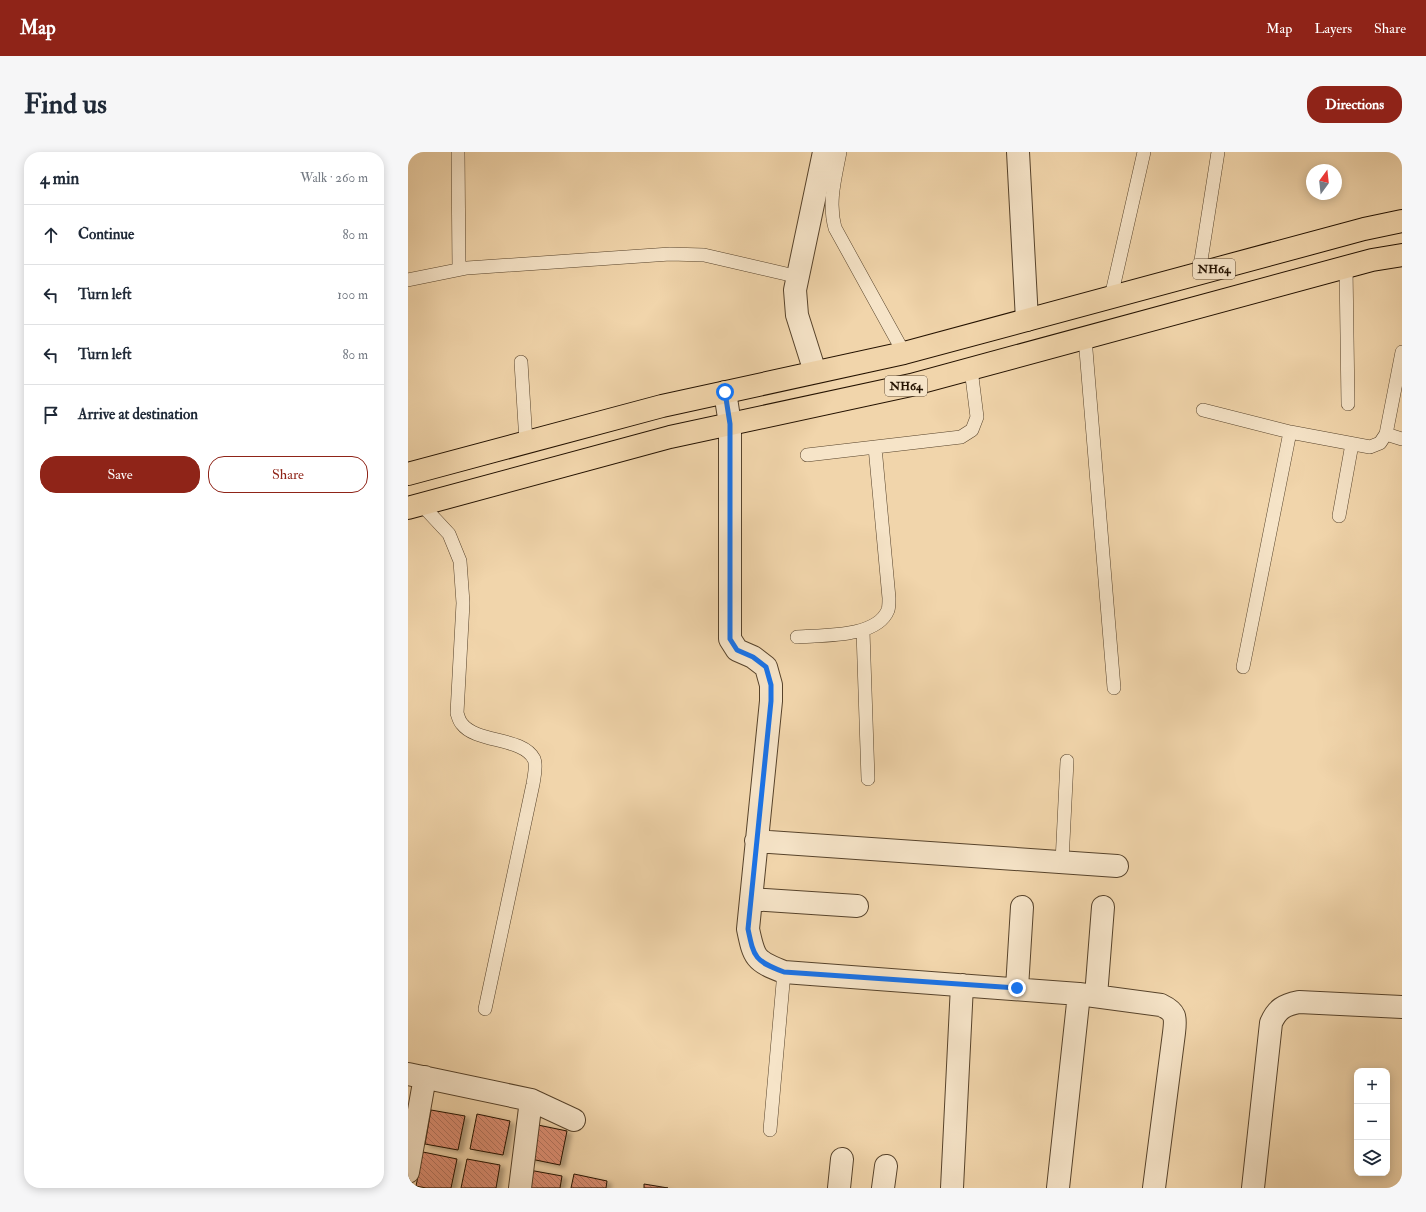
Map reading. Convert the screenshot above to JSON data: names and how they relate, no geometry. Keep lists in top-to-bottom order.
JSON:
{
  "streets": {
    "highway": ["NH64"]
  },
  "north": "top",
  "page": {
    "header": "Map",
    "nav": ["Map", "Layers", "Share"],
    "buttons": [
      "Directions",
      ["Save", "Share"]
    ],
    "title": "Find us",
    "heading": ["4 min", "Walk · 260 m"],
    "list": [
      ["Continue", "80 m"],
      ["Turn left", "100 m"],
      ["Turn left", "80 m"],
      "Arrive at destination"
    ],
    "map_buttons": ["+", "−"]
  }
}
